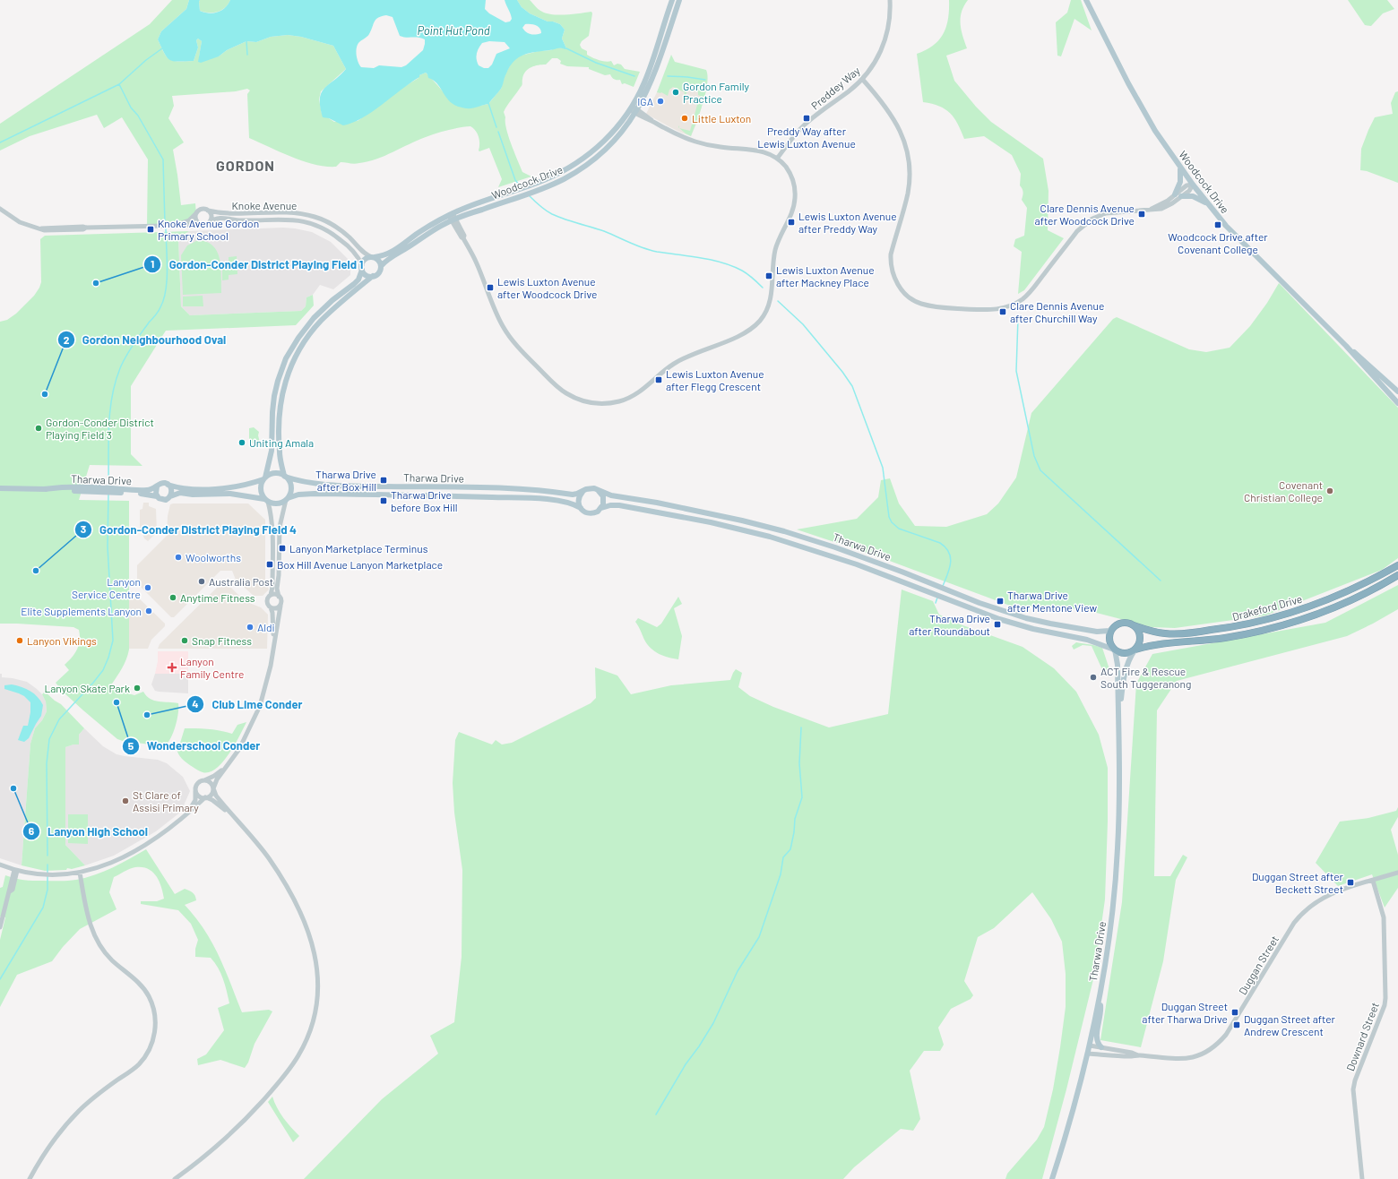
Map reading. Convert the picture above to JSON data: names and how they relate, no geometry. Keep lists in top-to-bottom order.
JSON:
{
  "streets": {
    "highway": ["Drakeford Drive"],
    "main road": ["Woodcock Drive", "Tharwa Drive"],
    "street": [
      "Preddey Way",
      "Knoke Avenue",
      "Duggan Street",
      "Downard Street"
    ]
  },
  "crossings": [
    ["Woodcock Drive", "Knoke Avenue"],
    ["Tharwa Drive", "Drakeford Drive"],
    ["Tharwa Drive", "Duggan Street"],
    ["Duggan Street", "Downard Street"]
  ],
  "districts": ["GORDON"],
  "water": ["Point Hut Pond"],
  "places": {
    "other": [
      "Gordon Family Practice",
      "IGA",
      "Little Luxton",
      "Gordon-Conder District Playing Field 1",
      "Gordon Neighbourhood Oval",
      "Gordon-Conder District Playing Field 3",
      "Uniting Amala",
      "Covenant Christian College",
      "Woolworths",
      "Gordon-Conder District Playing Field 4",
      "Australia Post",
      "Lanyon Service Centre",
      "Anytime Fitness",
      "Elite Supplements Lanyon",
      "Aldi",
      "Lanyon Vikings",
      "Snap Fitness",
      "ACT Fire & Rescue South Tuggeranong",
      "Lanyon Skate Park",
      "Wonderschool Conder",
      "Club Lime Conder",
      "Lanyon High School",
      "St Clare of Assisi Primary"
    ],
    "transit": [
      "Preddy Way after Lewis Luxton Avenue",
      "Clare Dennis Avenue after Woodcock Drive",
      "Lewis Luxton Avenue after Preddy Way",
      "Woodcock Drive after Covenant College",
      "Knoke Avenue Gordon Primary School",
      "Lewis Luxton Avenue after Mackney Place",
      "Lewis Luxton Avenue after Woodcock Drive",
      "Clare Dennis Avenue after Churchill Way",
      "Lewis Luxton Avenue after Flegg Crescent",
      "Tharwa Drive after Box Hill",
      "Tharwa Drive before Box Hill",
      "Lanyon Marketplace Terminus",
      "Box Hill Avenue Lanyon Marketplace",
      "Tharwa Drive after Mentone View",
      "Tharwa Drive after Roundabout",
      "Duggan Street after Beckett Street",
      "Duggan Street after Tharwa Drive",
      "Duggan Street after Andrew Crescent"
    ],
    "health": ["Lanyon Family Centre"]
  }
}
